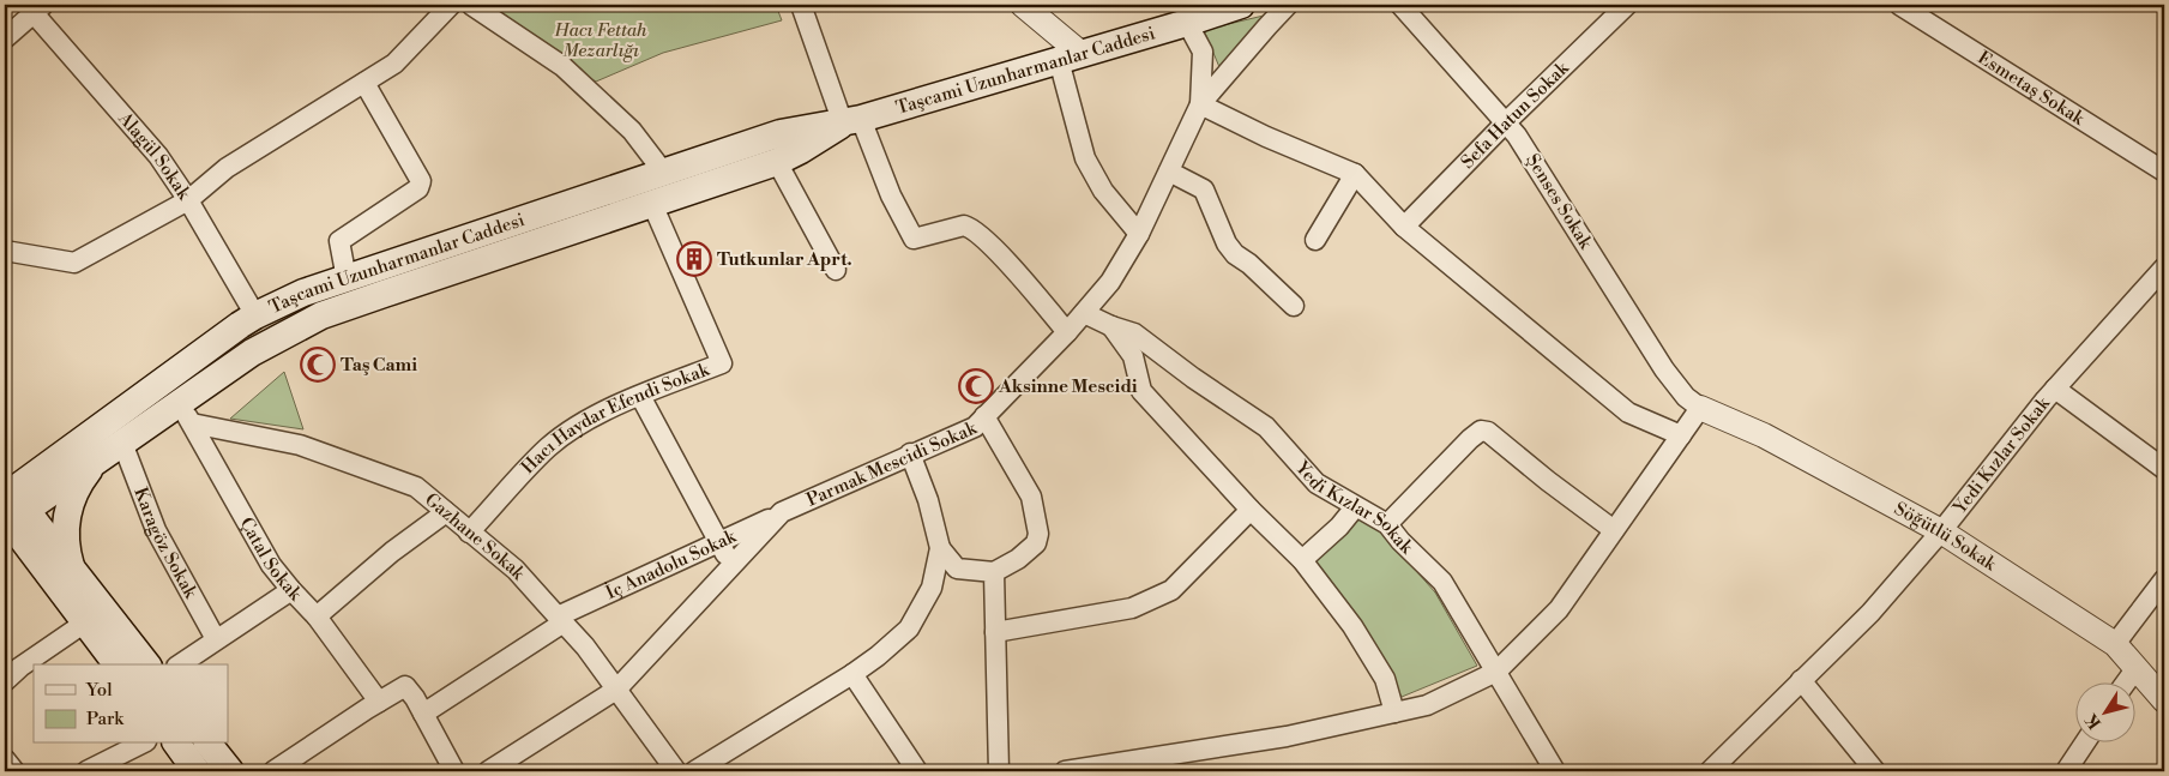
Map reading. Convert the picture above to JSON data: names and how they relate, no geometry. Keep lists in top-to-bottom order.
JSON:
{
  "streets": {
    "main road": ["Taşcami Uzunharmanlar Caddesi"],
    "street": [
      "Esmetaş Sokak",
      "Sefa Hatun Sokak",
      "Alagül Sokak",
      "Şenses Sokak",
      "Hacı Haydar Efendi Sokak",
      "Yedi Kızlar Sokak",
      "Parmak Mescidi Sokak",
      "Söğütlü Sokak",
      "Gazhane Sokak",
      "Karagöz Sokak",
      "Çatal Sokak",
      "İç Anadolu Sokak"
    ]
  },
  "crossings": [
    ["Taşcami Uzunharmanlar Caddesi", "Alagül Sokak"],
    ["Taşcami Uzunharmanlar Caddesi", "Hacı Haydar Efendi Sokak"],
    ["Taşcami Uzunharmanlar Caddesi", "Gazhane Sokak"],
    ["Taşcami Uzunharmanlar Caddesi", "Karagöz Sokak"],
    ["Taşcami Uzunharmanlar Caddesi", "Çatal Sokak"],
    ["Sefa Hatun Sokak", "Şenses Sokak"],
    ["Şenses Sokak", "Söğütlü Sokak"],
    ["Hacı Haydar Efendi Sokak", "Gazhane Sokak"],
    ["Yedi Kızlar Sokak", "Parmak Mescidi Sokak"],
    ["Yedi Kızlar Sokak", "Söğütlü Sokak"],
    ["Parmak Mescidi Sokak", "Gazhane Sokak"],
    ["Parmak Mescidi Sokak", "İç Anadolu Sokak"],
    ["Gazhane Sokak", "Çatal Sokak"],
    ["Gazhane Sokak", "İç Anadolu Sokak"]
  ],
  "parks": ["Hacı Fettah Mezarlığı"],
  "places": {
    "building": ["Tutkunlar Aprt."],
    "mosque": ["Taş Cami", "Aksinne Mescidi"]
  },
  "legend": ["Yol", "Park"],
  "north": "bottom left"
}
